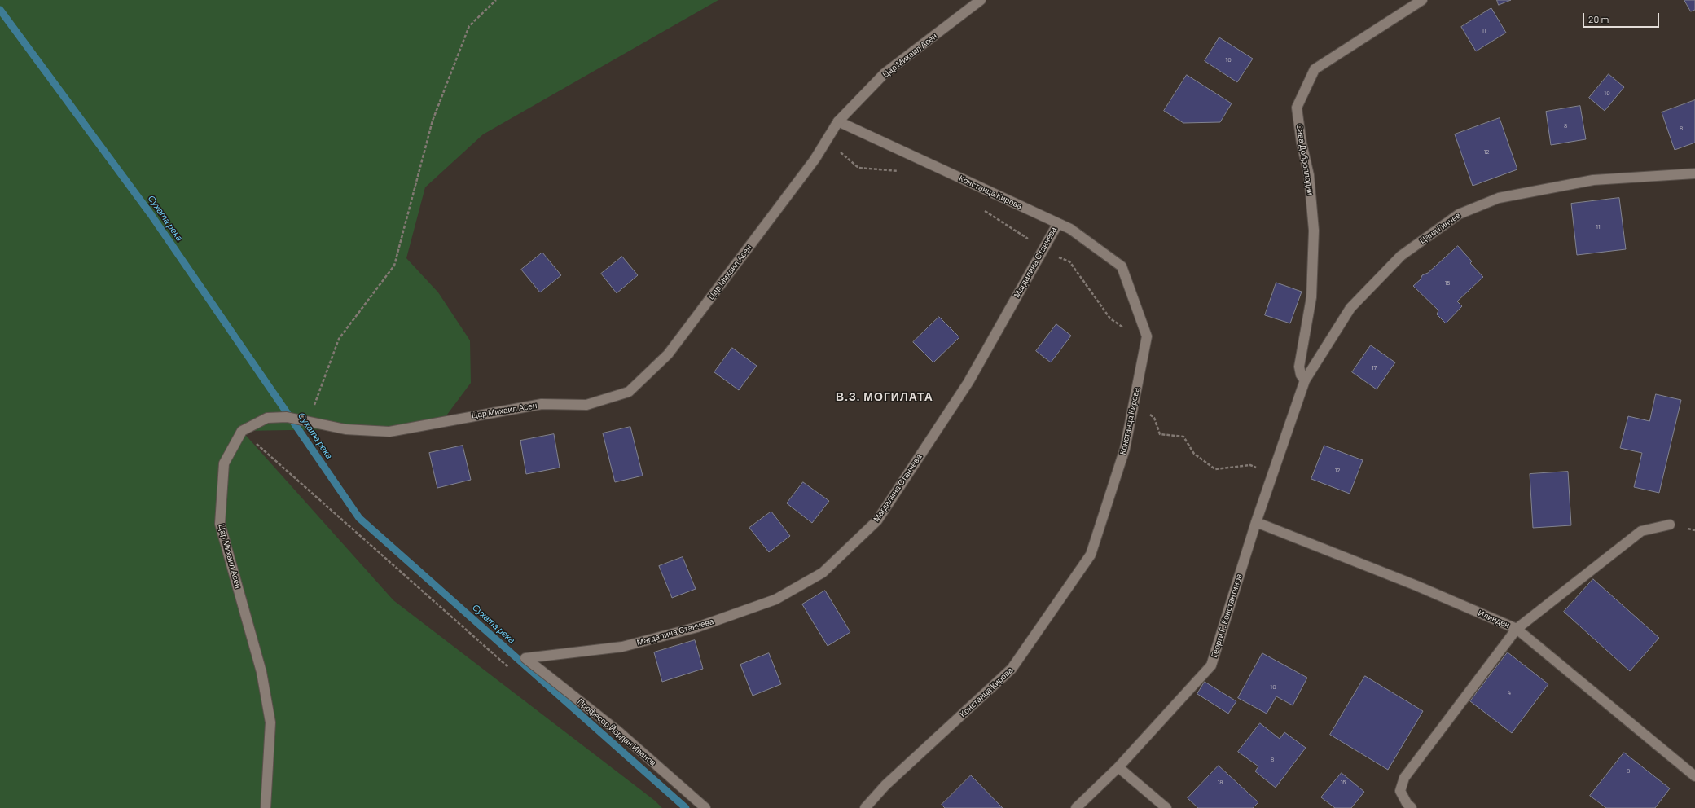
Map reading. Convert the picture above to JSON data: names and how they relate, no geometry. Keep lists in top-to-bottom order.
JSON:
{
  "streets": {
    "street": [
      "Цар Михаил Асен",
      "Сава Доброплодни",
      "Констанца Кирова",
      "Цани Гинчев",
      "Магдалина Станчева",
      "Георги Г. Константинов",
      "Илинден",
      "Професор Йордан Иванов"
    ]
  },
  "crossings": [
    ["Цар Михаил Асен", "Констанца Кирова"],
    ["Сава Доброплодни", "Цани Гинчев"],
    ["Сава Доброплодни", "Георги Г. Константинов"],
    ["Констанца Кирова", "Магдалина Станчева"],
    ["Цани Гинчев", "Георги Г. Константинов"],
    ["Магдалина Станчева", "Професор Йордан Иванов"],
    ["Георги Г. Константинов", "Илинден"]
  ],
  "districts": ["В.З. МОГИЛАТА"],
  "water": ["Сухата река"],
  "house_numbers": [
    "11",
    "10",
    "10",
    "8",
    "8",
    "12",
    "11",
    "15",
    "17",
    "12",
    "10",
    "4",
    "8",
    "8",
    "18",
    "16"
  ],
  "scale_bar": "20 m"
}
